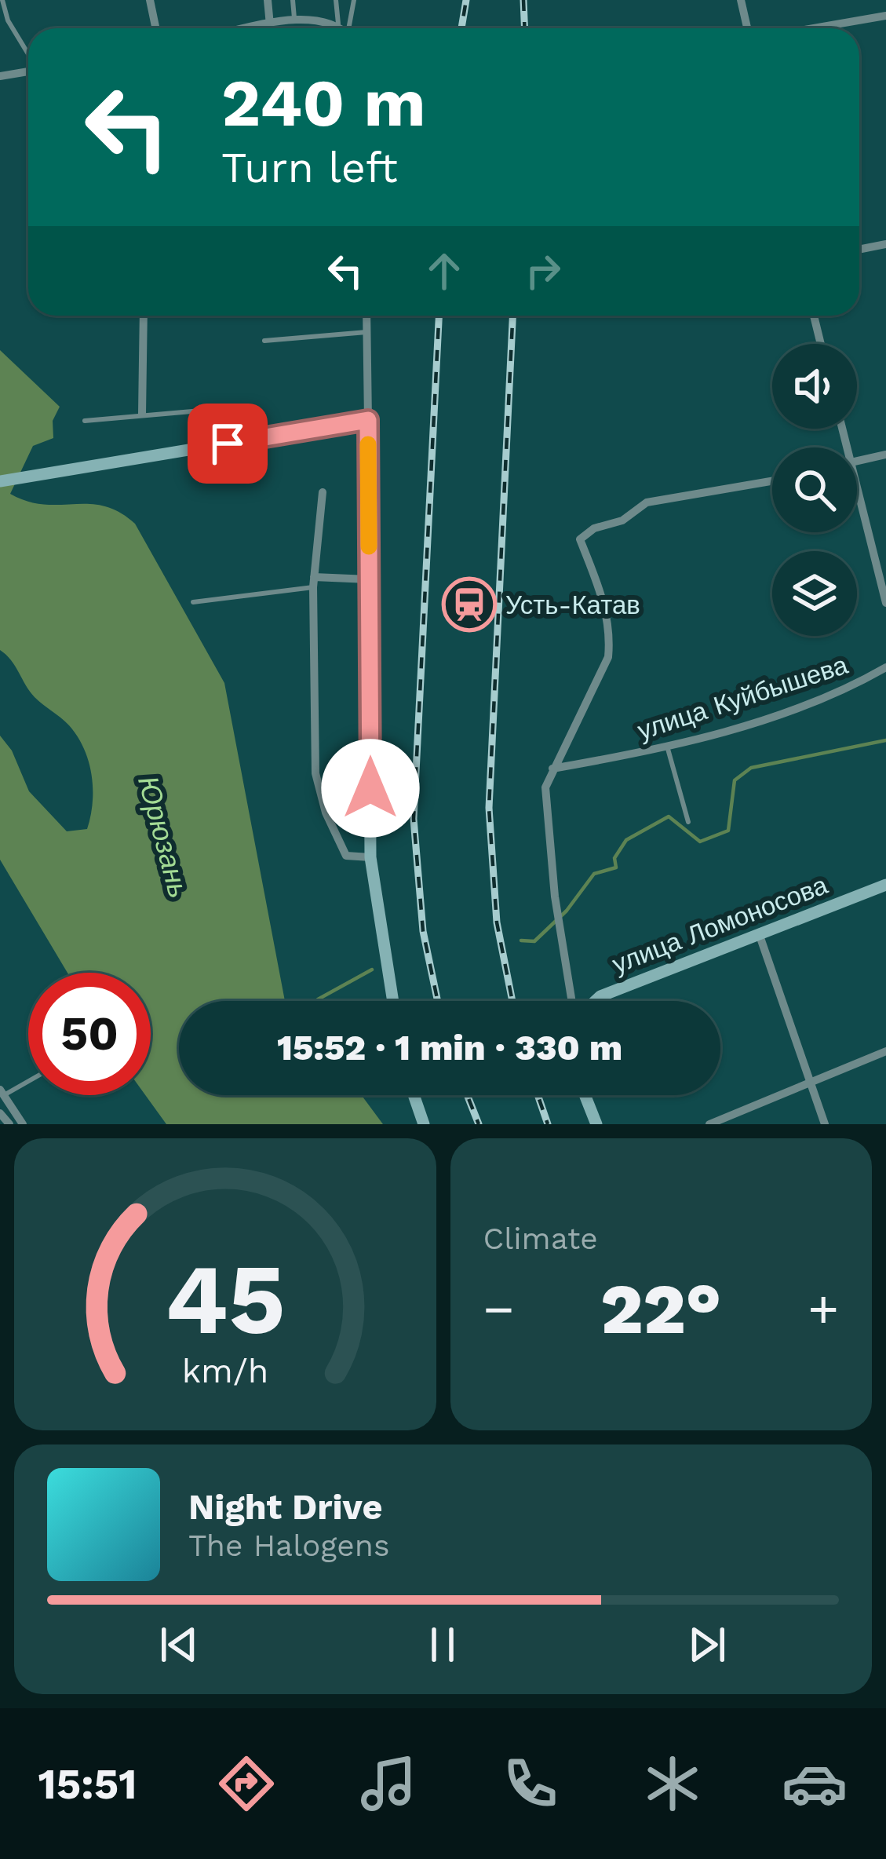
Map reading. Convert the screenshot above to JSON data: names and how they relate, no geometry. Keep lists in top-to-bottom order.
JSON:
{
  "streets": {
    "main road": ["улица Ломоносова"],
    "street": ["улица Куйбышева"]
  },
  "water": ["Юрюзань"],
  "places": {
    "station": ["Усть-Катав"]
  },
  "page": {
    "turn": ["240 m", "Turn left"],
    "limit": "50",
    "trip": "15:52 · 1 min · 330 m",
    "tile": "Climate",
    "heat": ["−", "22°", "+"],
    "song": ["Night Drive", "The Halogens"],
    "tabs": "15:51",
    "gauge": ["45", "km/h"]
  }
}
